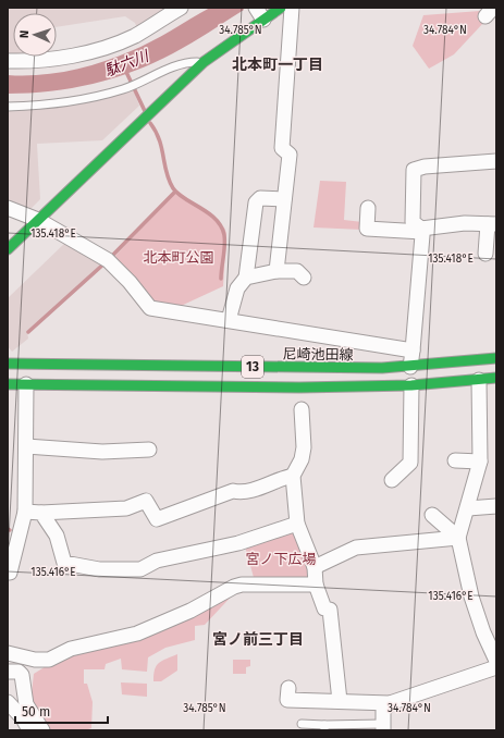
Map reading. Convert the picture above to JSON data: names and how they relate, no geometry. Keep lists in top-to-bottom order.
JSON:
{
  "streets": {
    "main road": ["尼崎池田線", "13"]
  },
  "districts": ["北本町一丁目", "宮ノ前三丁目"],
  "water": ["駄六川"],
  "parks": ["北本町公園", "宮ノ下広場"],
  "scale_bar": "50 m",
  "north": "left",
  "coordinates": [
    "34.785°N",
    "34.784°N",
    "135.418°E",
    "135.416°E"
  ]
}
